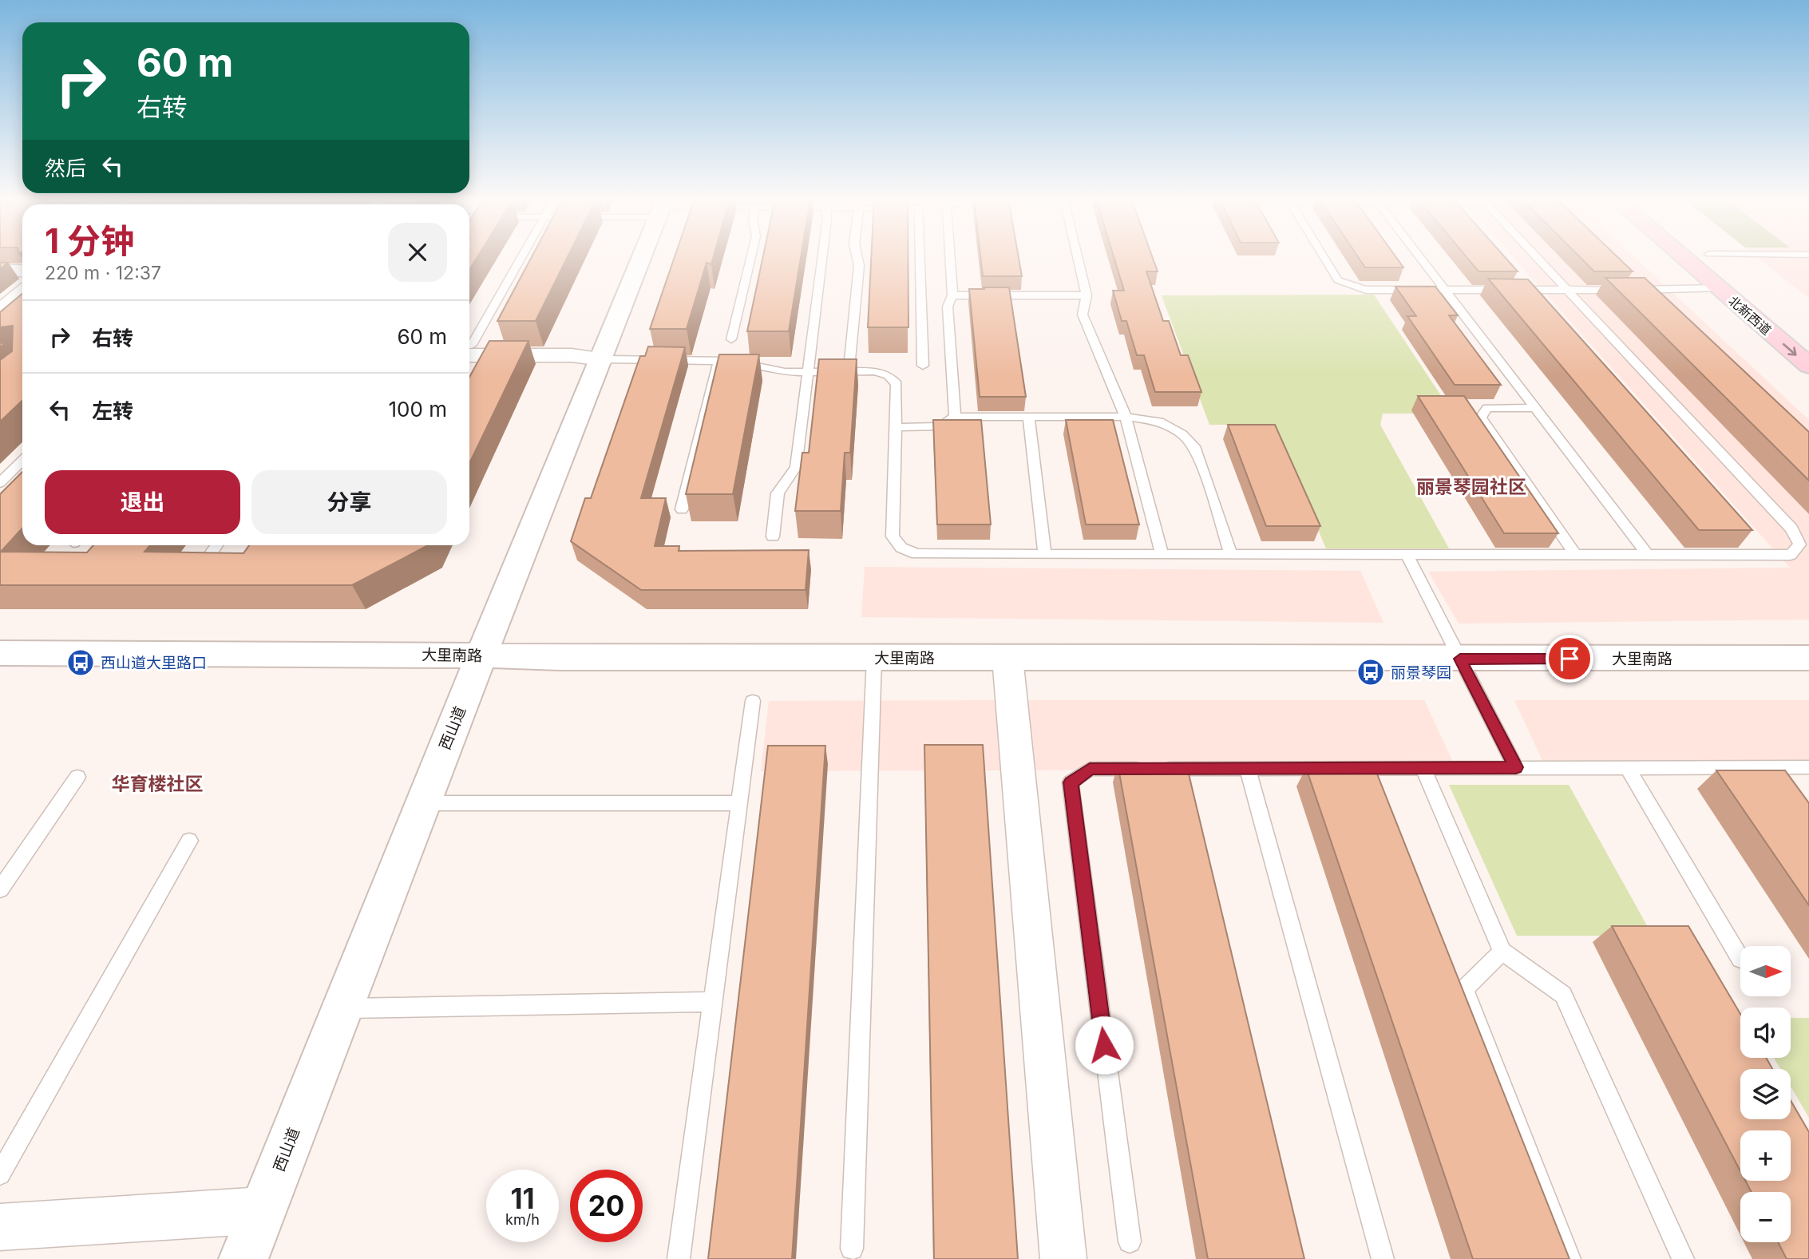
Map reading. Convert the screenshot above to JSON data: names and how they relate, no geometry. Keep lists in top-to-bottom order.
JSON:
{
  "streets": {
    "main road": ["北新西道"],
    "street": ["大里南路", "西山道"]
  },
  "crossings": [
    ["大里南路", "西山道"]
  ],
  "one_way": ["北新西道"],
  "districts": ["丽景琴园社区", "华育楼社区"],
  "places": {
    "bus stop": ["西山道大里路口", "丽景琴园"]
  },
  "north": "right",
  "page": {
    "turn": ["60 m", "右转"],
    "then": "然后",
    "heading": ["1 分钟", "220 m · 12:37"],
    "list": [
      {
        "name": "右转",
        "value": "60 m"
      },
      {
        "name": "左转",
        "value": "100 m"
      }
    ],
    "buttons": ["退出", "分享"],
    "map_buttons": ["+", "−"],
    "speed": "11 km/h",
    "limit": "20"
  }
}
